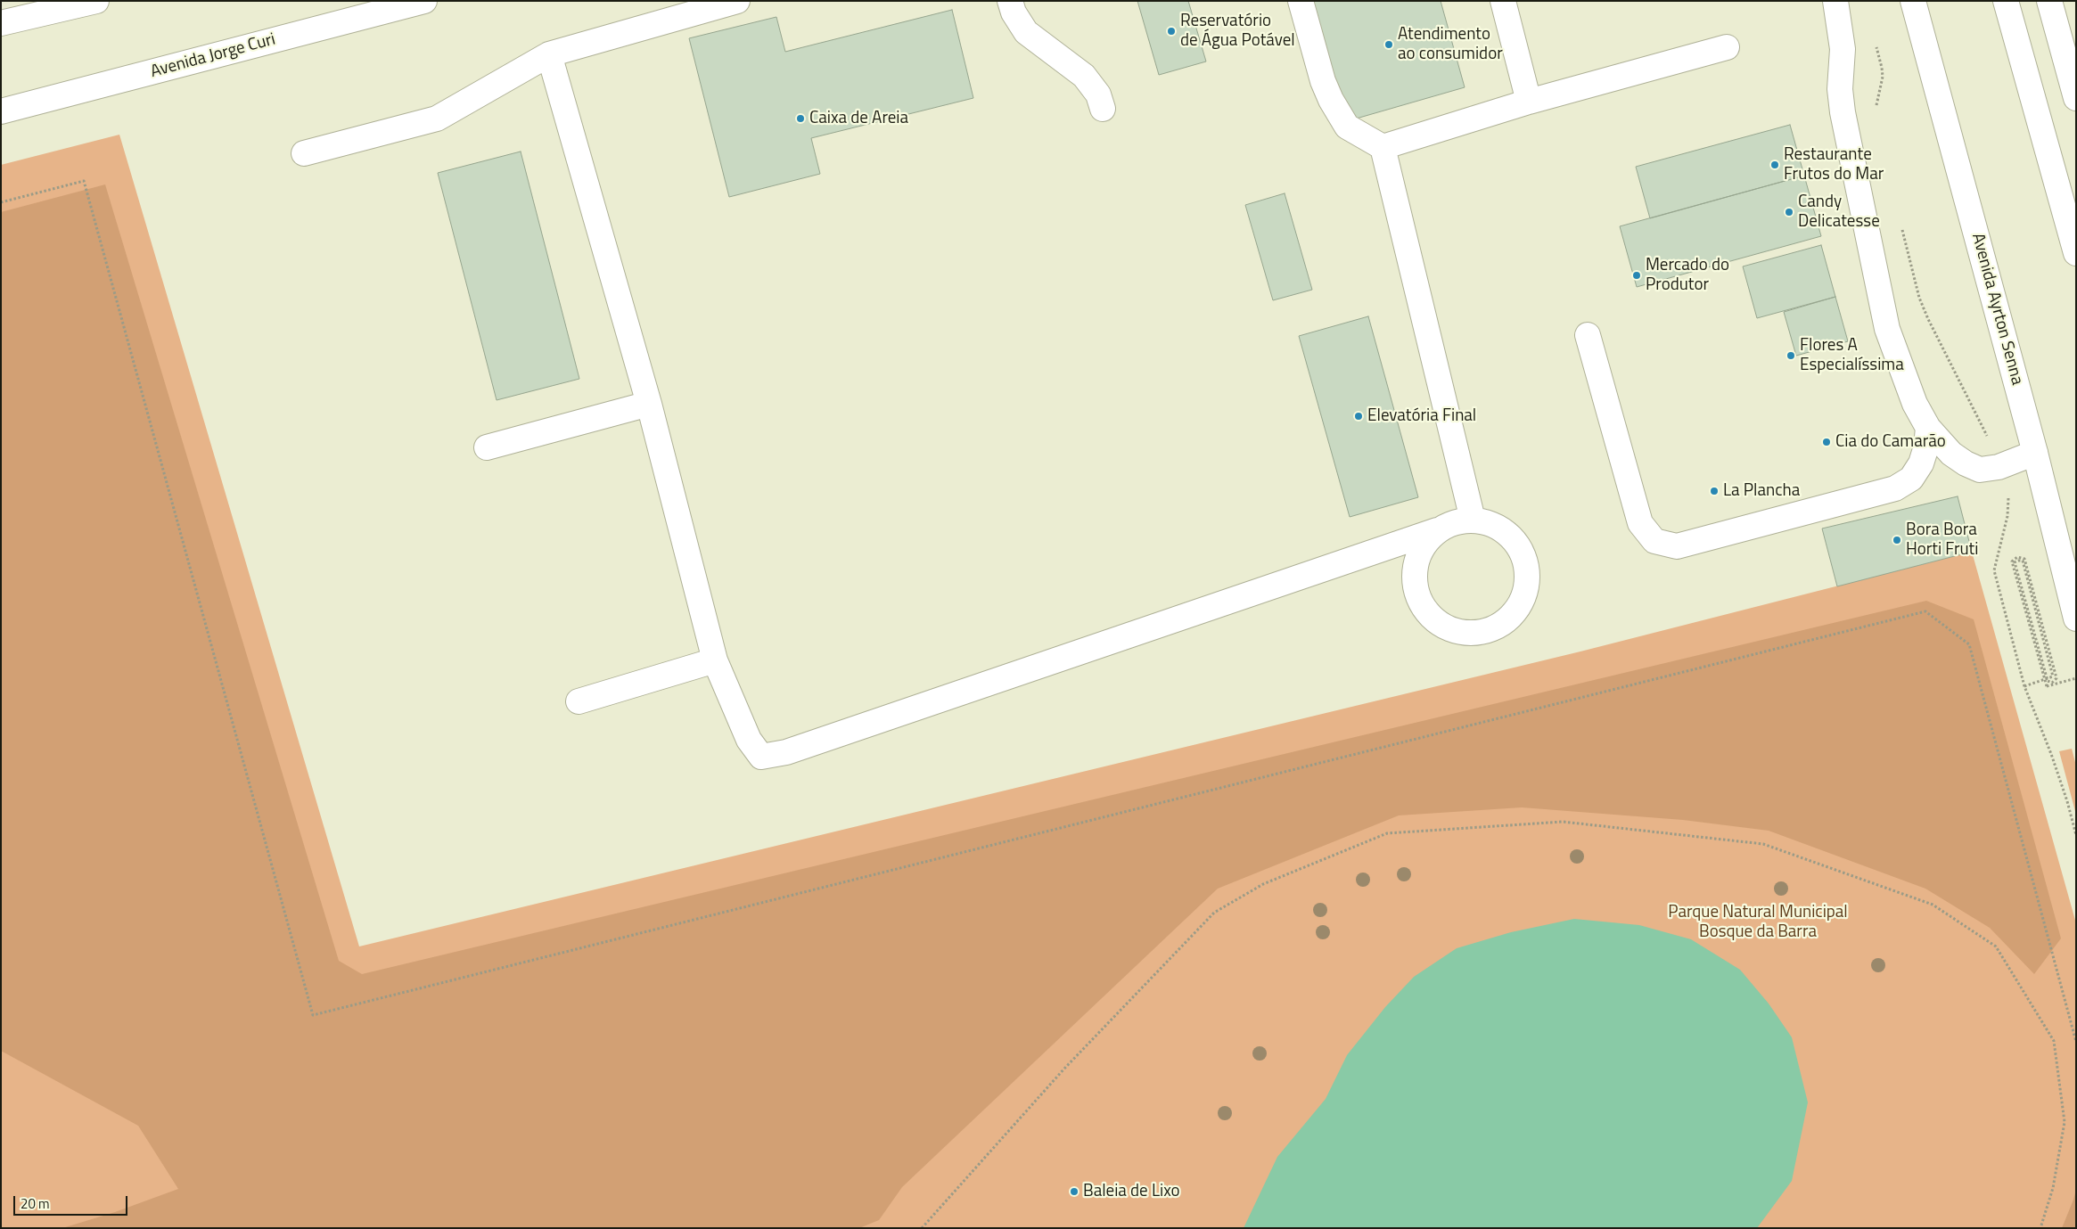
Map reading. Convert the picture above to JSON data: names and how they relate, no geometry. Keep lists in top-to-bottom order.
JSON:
{
  "streets": {
    "main road": ["Avenida Jorge Curi", "Avenida Ayrton Senna"]
  },
  "parks": ["Parque Natural Municipal Bosque da Barra"],
  "places": [
    "Reservatório de Água Potável",
    "Atendimento ao consumidor",
    "Caixa de Areia",
    "Restaurante Frutos do Mar",
    "Candy Delicatesse",
    "Mercado do Produtor",
    "Flores A Especialíssima",
    "Elevatória Final",
    "Cia do Camarão",
    "La Plancha",
    "Bora Bora Horti Fruti",
    "Baleia de Lixo"
  ],
  "scale_bar": "20 m"
}
